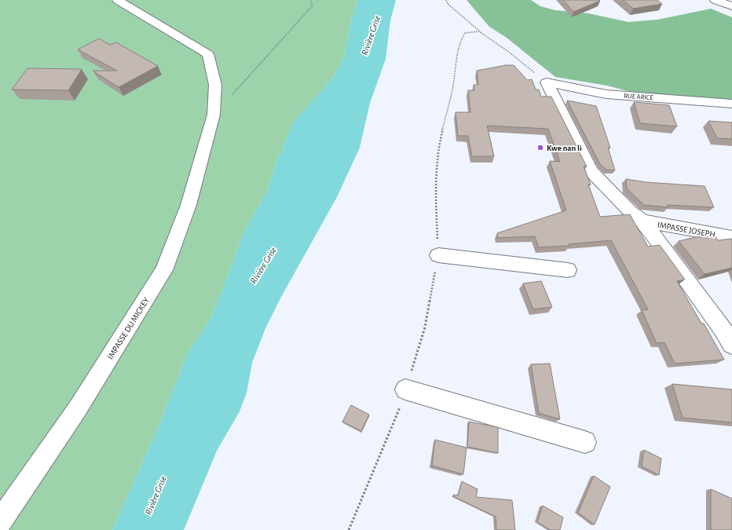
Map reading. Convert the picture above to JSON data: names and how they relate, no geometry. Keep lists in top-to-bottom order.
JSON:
{
  "streets": {
    "street": ["RUE ARICE", "IMPASSE JOSEPH", "IMPASSE DU MICKEY"]
  },
  "crossings": [
    ["RUE ARICE", "IMPASSE JOSEPH"]
  ],
  "water": ["Rivière Grise"],
  "places": ["Kwe nan li"]
}
